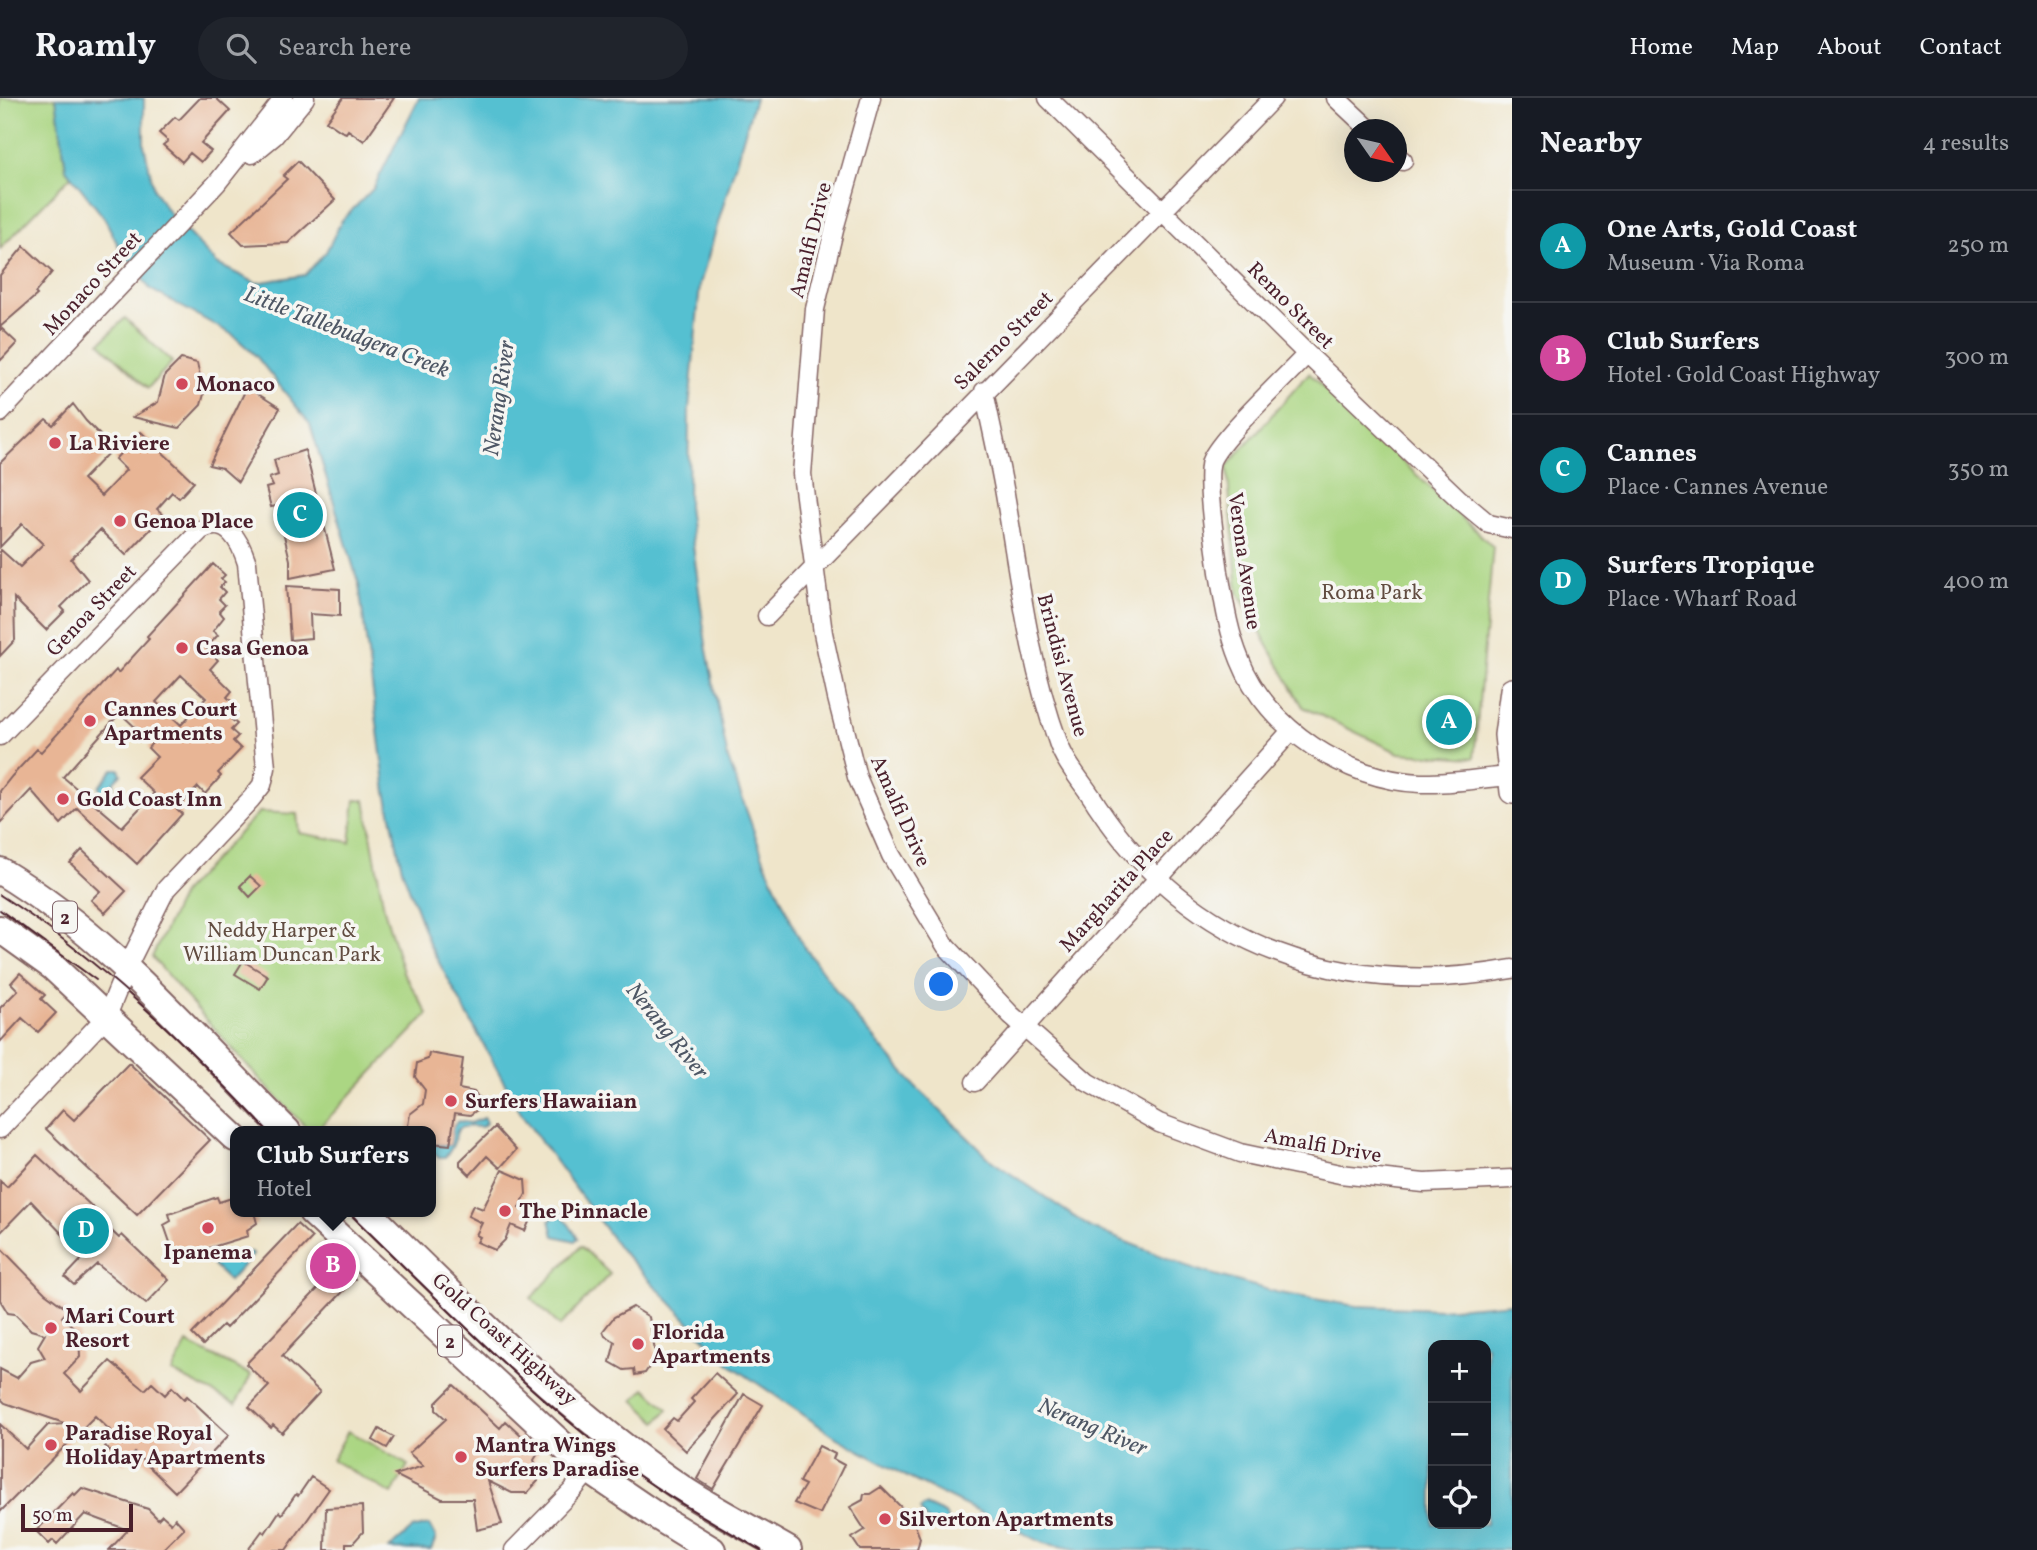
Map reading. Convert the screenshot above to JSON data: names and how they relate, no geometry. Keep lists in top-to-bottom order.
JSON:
{
  "streets": {
    "highway": ["2", "Gold Coast Highway"],
    "street": [
      "Amalfi Drive",
      "Monaco Street",
      "Remo Street",
      "Salerno Street",
      "Verona Avenue",
      "Genoa Street",
      "Brindisi Avenue",
      "Margharita Place"
    ]
  },
  "crossings": [
    ["Amalfi Drive", "Salerno Street"],
    ["Amalfi Drive", "Margharita Place"],
    ["Remo Street", "Salerno Street"],
    ["Remo Street", "Verona Avenue"],
    ["Salerno Street", "Brindisi Avenue"],
    ["Verona Avenue", "Margharita Place"],
    ["Genoa Street", "2"],
    ["Brindisi Avenue", "Margharita Place"]
  ],
  "water": ["Little Tallebudgera Creek", "Nerang River"],
  "parks": ["Roma Park", "Neddy Harper & William Duncan Park"],
  "places": [
    "Monaco",
    "La Riviere",
    "Genoa Place",
    "Casa Genoa",
    "Cannes Court Apartments",
    "Gold Coast Inn",
    "Surfers Hawaiian",
    "The Pinnacle",
    "Ipanema",
    "Mari Court Resort",
    "Florida Apartments",
    "Paradise Royal Holiday Apartments",
    "Mantra Wings Surfers Paradise",
    "Silverton Apartments"
  ],
  "scale_bar": "50 m",
  "north": "bottom right",
  "page": {
    "header": "Roamly",
    "search": "Search here",
    "nav": [
      "Home",
      "Map",
      "About",
      "Contact"
    ],
    "heading": ["Nearby", "4 results"],
    "list": [
      {
        "mark": "A",
        "name": "One Arts, Gold Coast",
        "note": "Museum · Via Roma",
        "value": "250 m"
      },
      {
        "mark": "B",
        "name": "Club Surfers",
        "note": "Hotel · Gold Coast Highway",
        "value": "300 m"
      },
      {
        "mark": "C",
        "name": "Cannes",
        "note": "Place · Cannes Avenue",
        "value": "350 m"
      },
      {
        "mark": "D",
        "name": "Surfers Tropique",
        "note": "Place · Wharf Road",
        "value": "400 m"
      }
    ],
    "pins": [
      "C",
      "A",
      "D",
      "B"
    ],
    "popup": ["Club Surfers", "Hotel"],
    "map_buttons": ["+", "−"],
    "scale": "50 m"
  }
}
